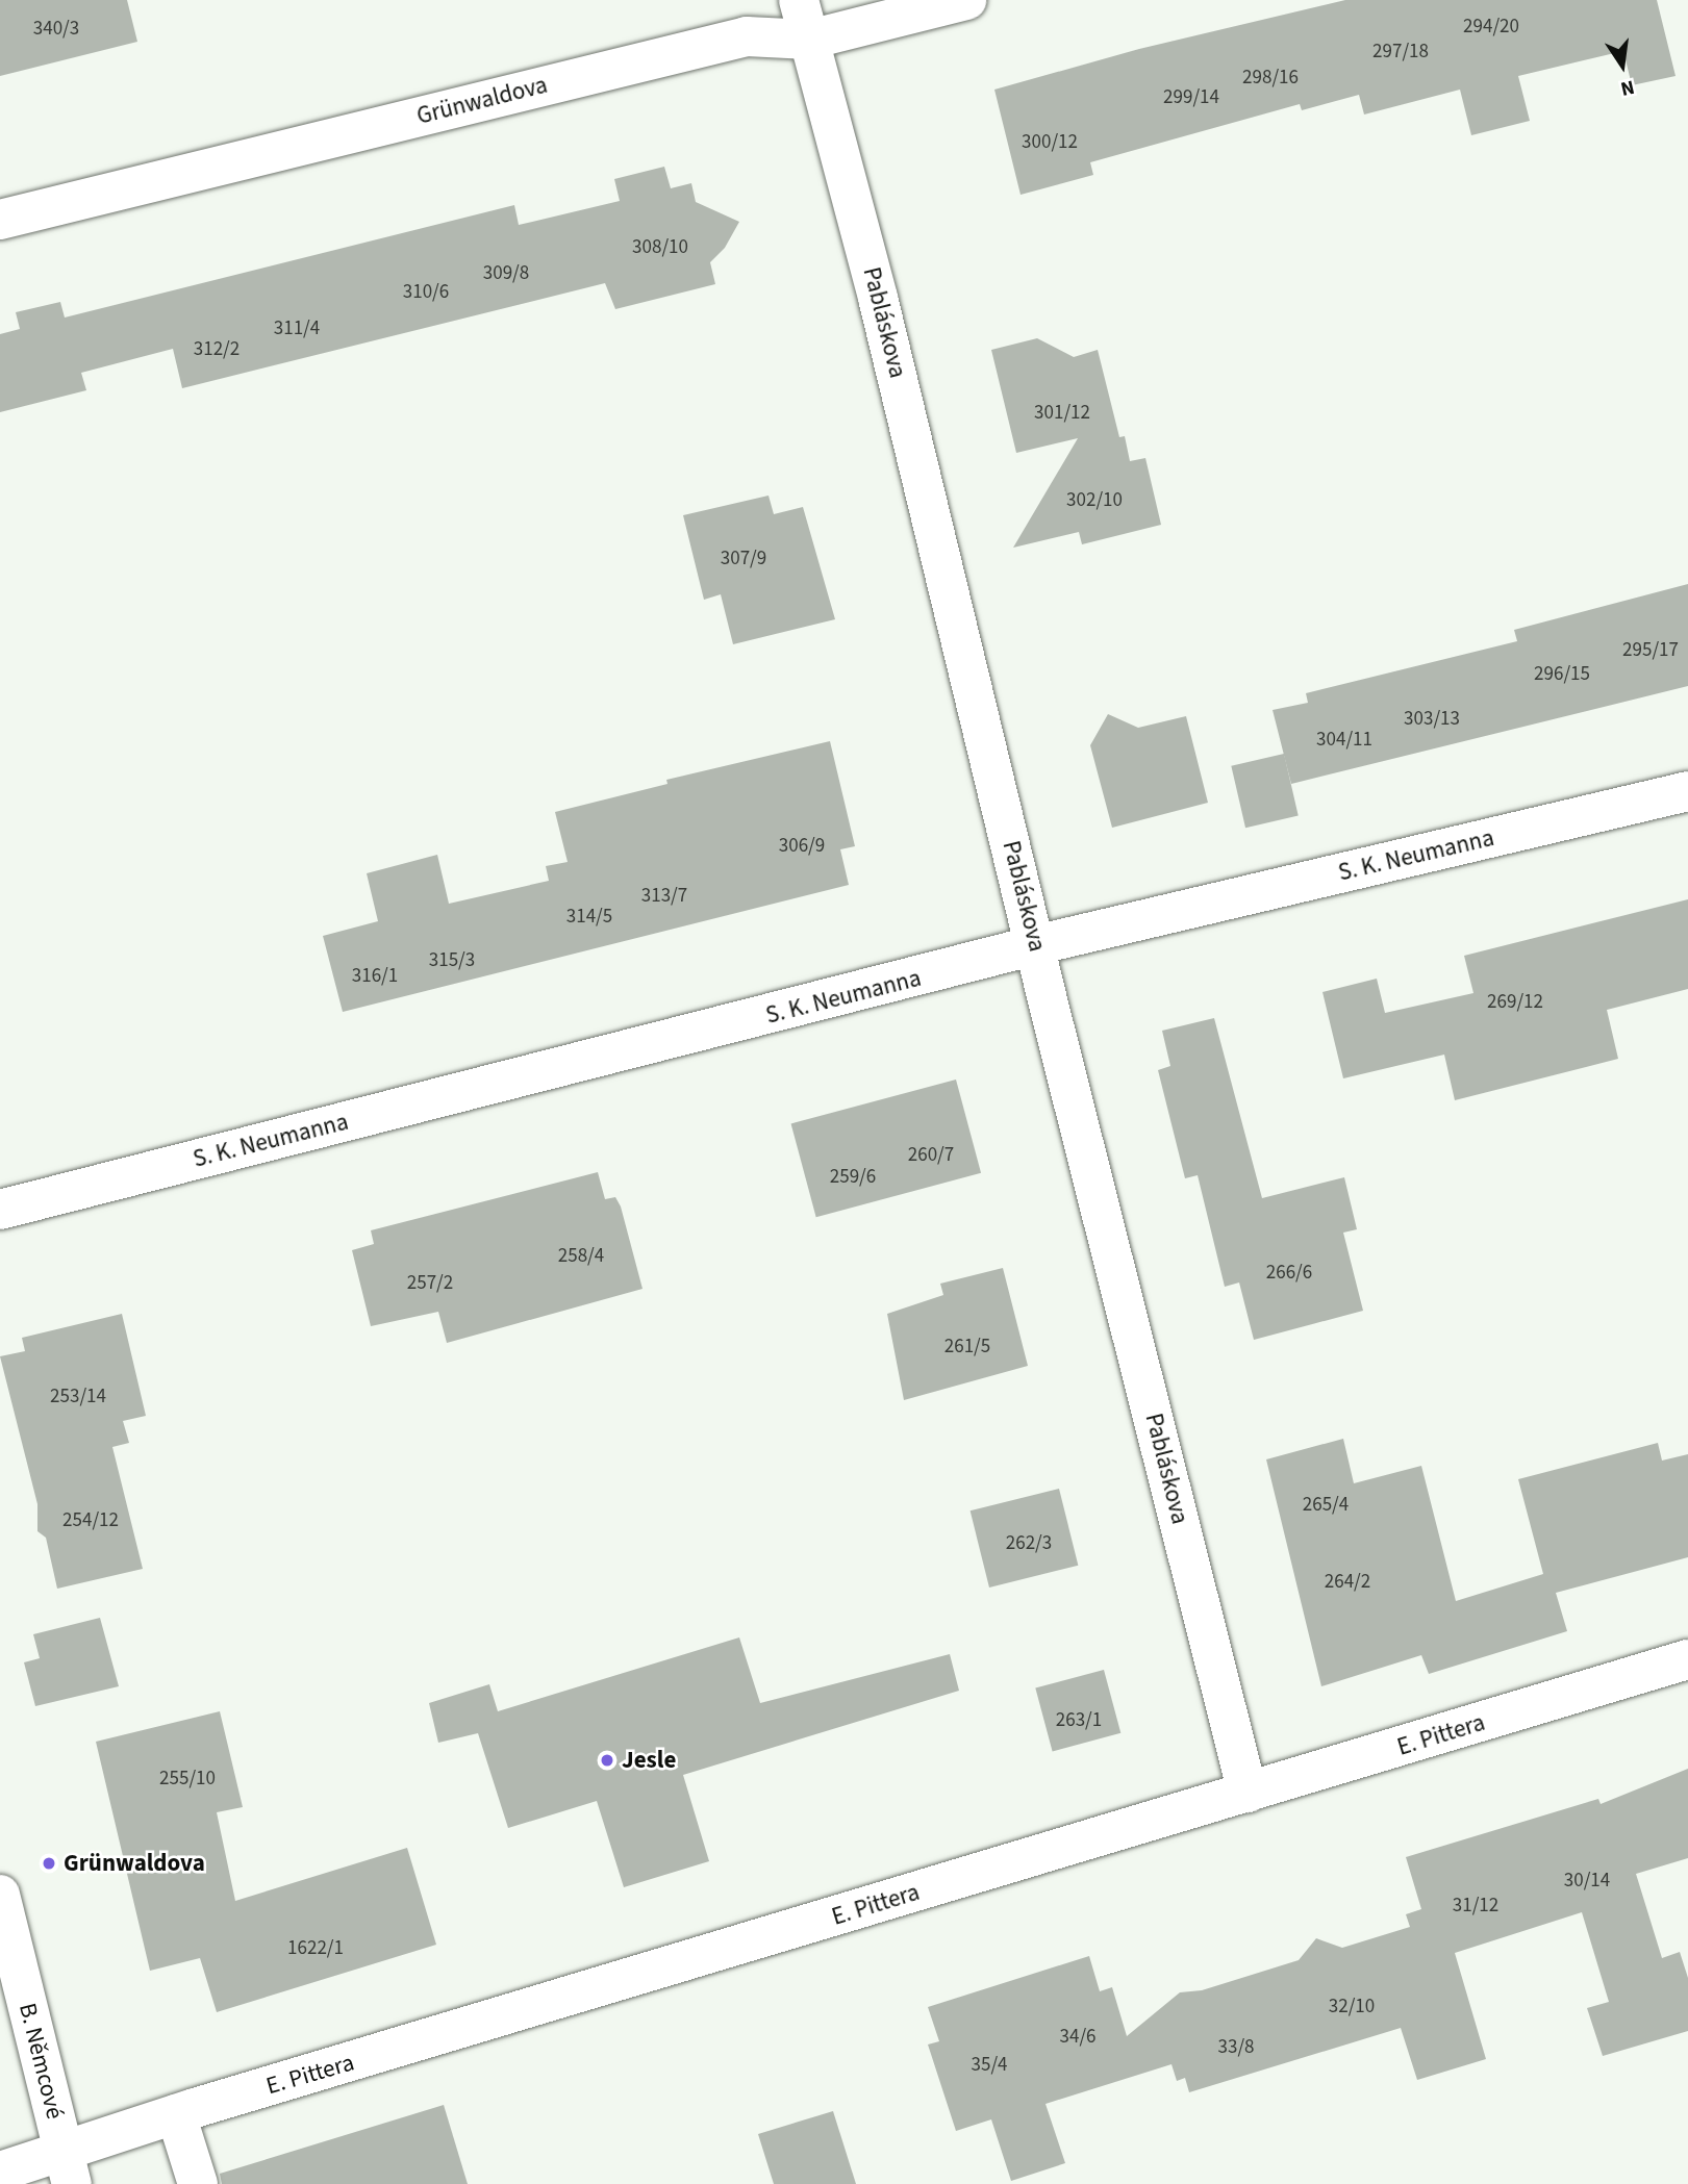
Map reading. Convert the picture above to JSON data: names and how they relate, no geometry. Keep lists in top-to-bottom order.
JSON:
{
  "streets": {
    "street": [
      "Grünwaldova",
      "Pabláskova",
      "S. K. Neumanna",
      "E. Pittera",
      "B. Němcové"
    ]
  },
  "crossings": [
    ["Grünwaldova", "Pabláskova"],
    ["Pabláskova", "S. K. Neumanna"],
    ["Pabláskova", "E. Pittera"],
    ["E. Pittera", "B. Němcové"]
  ],
  "places": ["Jesle", "Grünwaldova"],
  "house_numbers": [
    "294/20",
    "340/3",
    "297/18",
    "298/16",
    "299/14",
    "300/12",
    "308/10",
    "309/8",
    "310/6",
    "311/4",
    "312/2",
    "301/12",
    "302/10",
    "307/9",
    "295/17",
    "296/15",
    "303/13",
    "304/11",
    "306/9",
    "313/7",
    "314/5",
    "315/3",
    "316/1",
    "269/12",
    "260/7",
    "259/6",
    "258/4",
    "266/6",
    "257/2",
    "261/5",
    "253/14",
    "265/4",
    "254/12",
    "262/3",
    "264/2",
    "263/1",
    "255/10",
    "30/14",
    "31/12",
    "1622/1",
    "32/10",
    "34/6",
    "33/8",
    "35/4"
  ],
  "north": "bottom"
}
